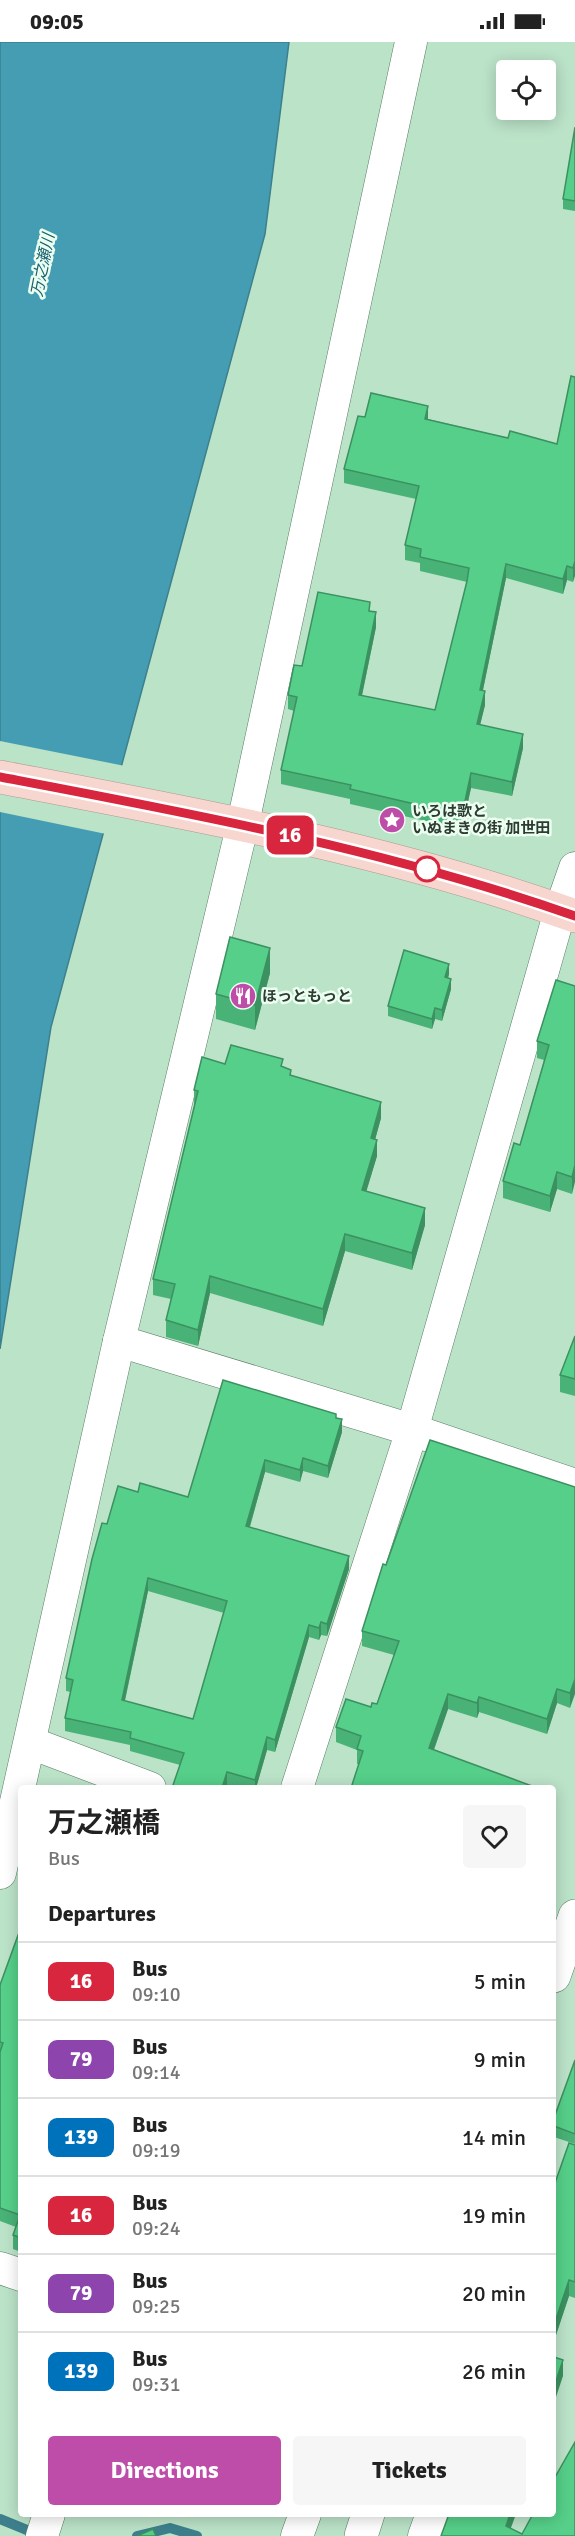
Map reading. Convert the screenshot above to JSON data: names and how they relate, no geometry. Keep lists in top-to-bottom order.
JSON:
{
  "water": ["万之瀬川"],
  "places": {
    "place": ["いろは歌と いぬまきの街 加世田"],
    "restaurant": ["ほっともっと"]
  },
  "lines": ["bus line 16"],
  "page": {
    "status": "09:05",
    "on_map": "16",
    "heading": [
      ["万之瀬橋", "Bus"],
      "Departures"
    ],
    "list": [
      {
        "mark": "16",
        "name": "Bus",
        "note": "09:10",
        "value": "5 min"
      },
      {
        "mark": "79",
        "name": "Bus",
        "note": "09:14",
        "value": "9 min"
      },
      {
        "mark": "139",
        "name": "Bus",
        "note": "09:19",
        "value": "14 min"
      },
      {
        "mark": "16",
        "name": "Bus",
        "note": "09:24",
        "value": "19 min"
      },
      {
        "mark": "79",
        "name": "Bus",
        "note": "09:25",
        "value": "20 min"
      },
      {
        "mark": "139",
        "name": "Bus",
        "note": "09:31",
        "value": "26 min"
      }
    ],
    "buttons": ["Directions", "Tickets"]
  }
}
